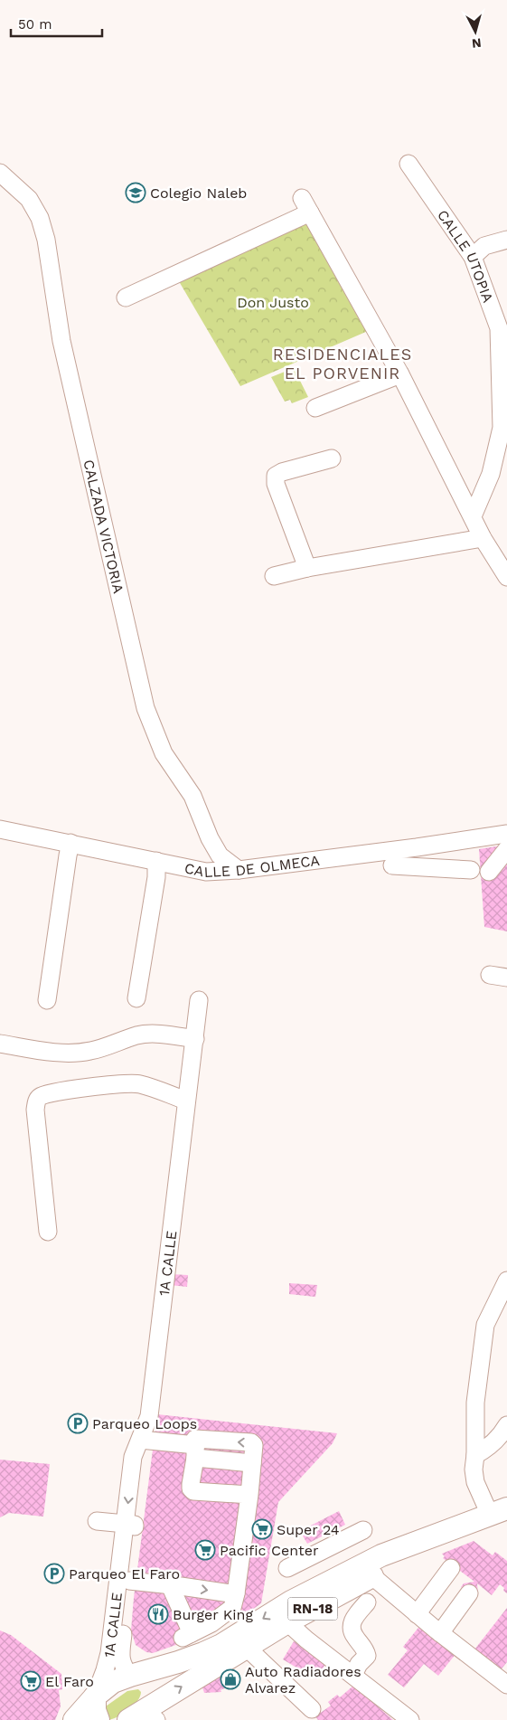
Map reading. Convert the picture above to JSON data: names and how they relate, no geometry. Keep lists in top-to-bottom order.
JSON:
{
  "streets": {
    "main road": ["RN-18"],
    "street": [
      "CALLE UTOPIA",
      "CALZADA VICTORIA",
      "CALLE DE OLMECA",
      "1A CALLE"
    ]
  },
  "crossings": [
    ["CALZADA VICTORIA", "CALLE DE OLMECA"],
    ["1A CALLE", "RN-18"]
  ],
  "districts": ["RESIDENCIALES EL PORVENIR"],
  "parks": ["Don Justo"],
  "places": {
    "school or university": ["Colegio Naleb"],
    "parking": ["Parqueo Loops", "Parqueo El Faro"],
    "supermarket": ["Super 24", "Pacific Center", "El Faro"],
    "restaurant": ["Burger King"],
    "shop": ["Auto Radiadores Alvarez"]
  },
  "scale_bar": "50 m",
  "north": "bottom"
}
